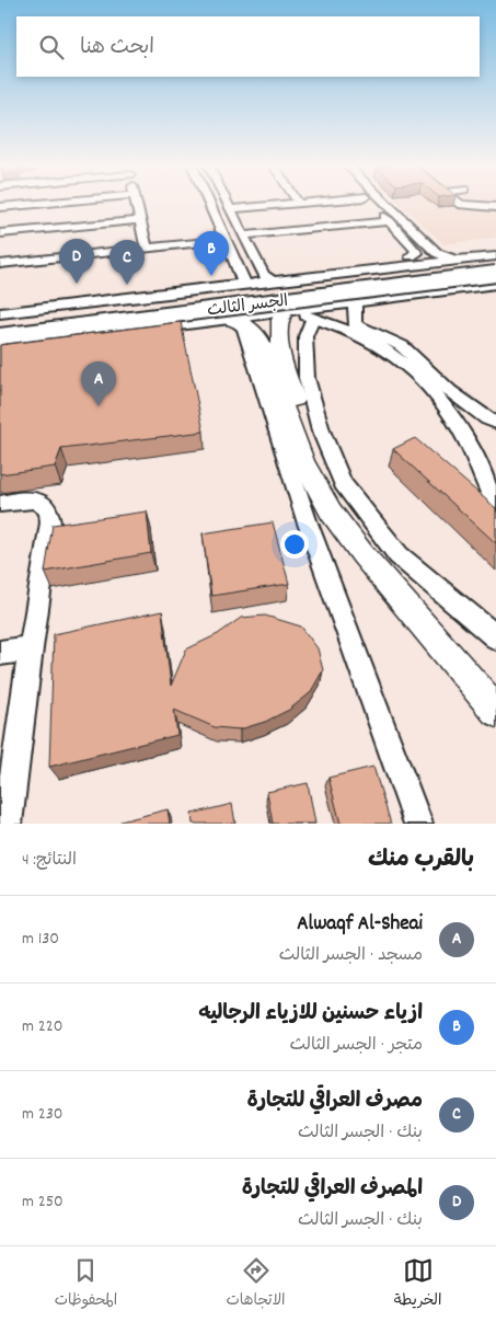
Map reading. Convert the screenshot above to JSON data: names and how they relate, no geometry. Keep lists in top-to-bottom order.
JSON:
{
  "streets": {
    "main road": ["الجسر الثالث"]
  },
  "page": {
    "search": "ابحث هنا",
    "pins": [
      "B",
      "D",
      "C",
      "A"
    ],
    "heading": ["بالقرب منك", "النتائج: 4"],
    "list": [
      {
        "mark": "A",
        "name": "Alwaqf Al-Sheai",
        "note": "مسجد · الجسر الثالث",
        "value": "130 m"
      },
      {
        "mark": "B",
        "name": "ازياء حسنين للازياء الرجاليه",
        "note": "متجر · الجسر الثالث",
        "value": "220 m"
      },
      {
        "mark": "C",
        "name": "مصرف العراقي للتجارة",
        "note": "بنك · الجسر الثالث",
        "value": "230 m"
      },
      {
        "mark": "D",
        "name": "المصرف العراقي للتجارة",
        "note": "بنك · الجسر الثالث",
        "value": "250 m"
      }
    ],
    "nav": ["الخريطة", "الاتجاهات", "المحفوظات"]
  }
}
